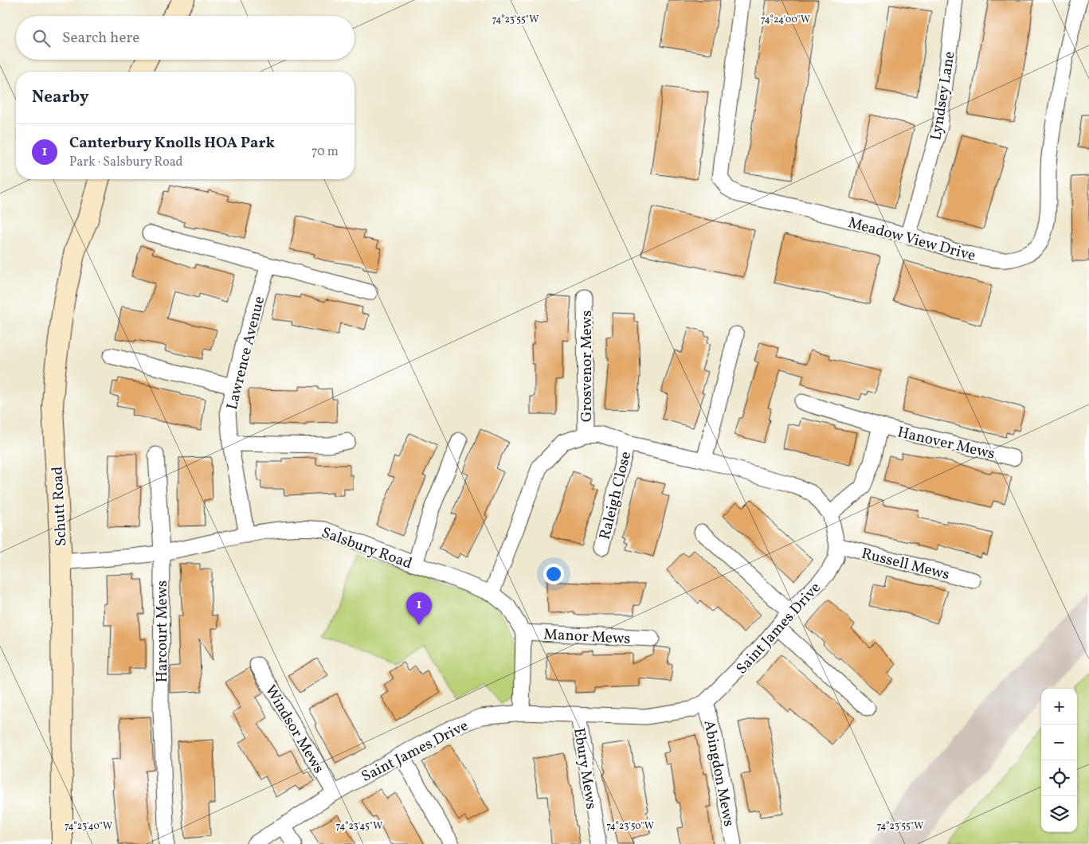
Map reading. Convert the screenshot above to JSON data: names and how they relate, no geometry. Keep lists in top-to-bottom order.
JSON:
{
  "streets": {
    "street": [
      "Lyndsey Lane",
      "Meadow View Drive",
      "Lawrence Avenue",
      "Grosvenor Mews",
      "Hanover Mews",
      "Raleigh Close",
      "Schutt Road",
      "Salsbury Road",
      "Russell Mews",
      "Saint James Drive",
      "Harcourt Mews",
      "Manor Mews",
      "Windsor Mews",
      "Ebury Mews",
      "Abingdon Mews"
    ]
  },
  "crossings": [
    ["Lyndsey Lane", "Meadow View Drive"],
    ["Lawrence Avenue", "Salsbury Road"],
    ["Grosvenor Mews", "Saint James Drive"],
    ["Raleigh Close", "Saint James Drive"],
    ["Schutt Road", "Salsbury Road"],
    ["Salsbury Road", "Saint James Drive"],
    ["Salsbury Road", "Harcourt Mews"],
    ["Salsbury Road", "Manor Mews"],
    ["Russell Mews", "Saint James Drive"],
    ["Saint James Drive", "Windsor Mews"],
    ["Saint James Drive", "Ebury Mews"],
    ["Saint James Drive", "Abingdon Mews"]
  ],
  "page": {
    "search": "Search here",
    "heading": "Nearby",
    "list": [
      {
        "mark": "1",
        "name": "Canterbury Knolls HOA Park",
        "note": "Park · Salsbury Road",
        "value": "70 m"
      }
    ],
    "pins": "1",
    "map_buttons": ["+", "−"]
  },
  "coordinates": [
    "74°23'55\"W",
    "74°24'00\"W",
    "74°23'40\"W",
    "74°23'45\"W",
    "74°23'50\"W"
  ]
}
